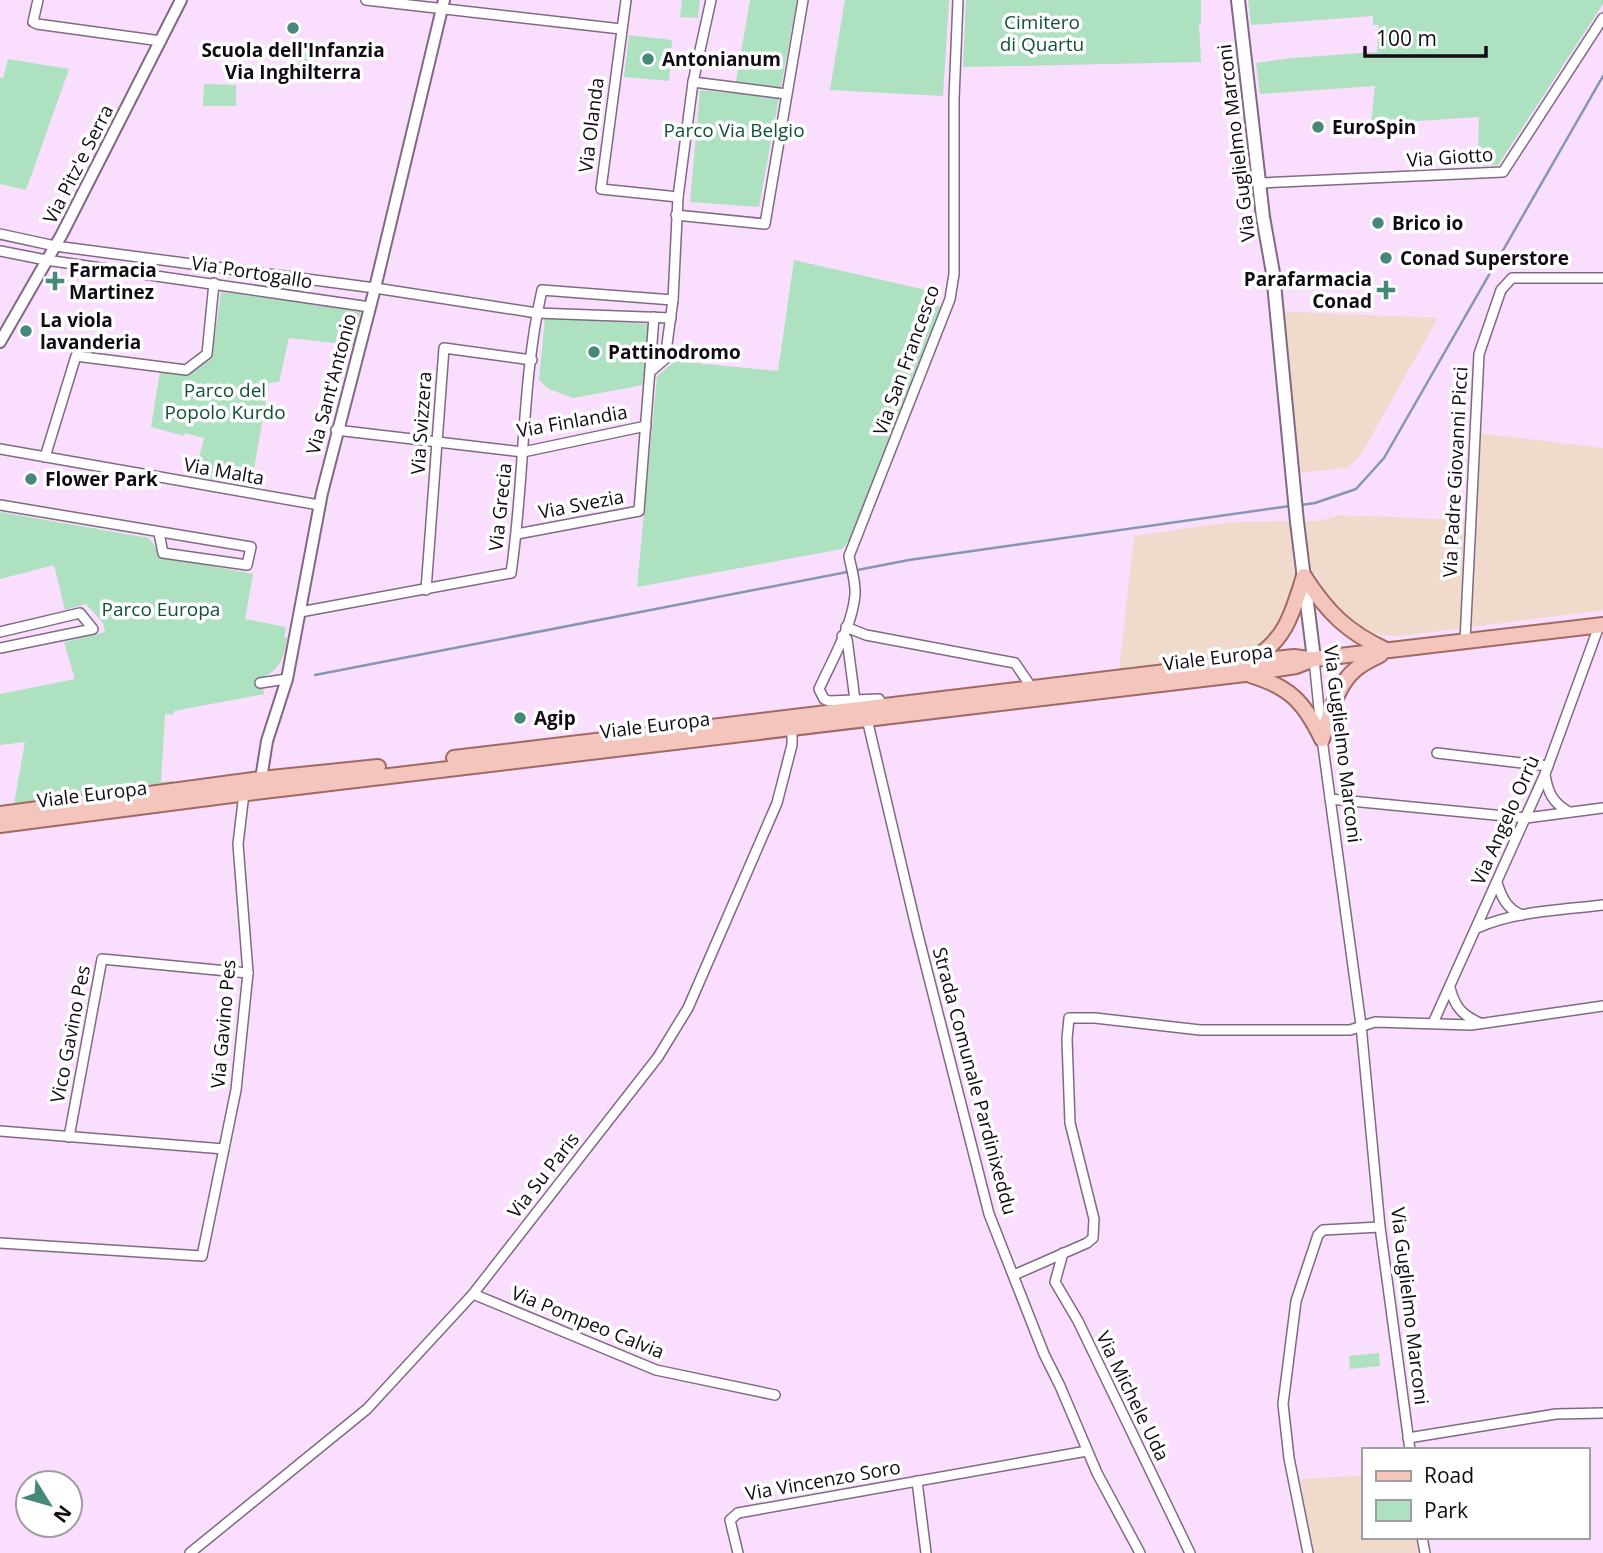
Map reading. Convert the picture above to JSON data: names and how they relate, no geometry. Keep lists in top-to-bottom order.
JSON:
{
  "streets": {
    "main road": ["Via Guglielmo Marconi", "Viale Europa"],
    "street": [
      "Via Olanda",
      "Via Giotto",
      "Via Pitz'e Serra",
      "Via Portogallo",
      "Via San Francesco",
      "Via Sant'Antonio",
      "Via Finlandia",
      "Via Svizzera",
      "Via Malta",
      "Via Padre Giovanni Picci",
      "Via Svezia",
      "Via Grecia",
      "Via Angelo Orrù",
      "Via Gavino Pes",
      "Vico Gavino Pes",
      "Strada Comunale Pardinixeddu",
      "Via Su Paris",
      "Via Pompeo Calvia",
      "Via Michele Uda",
      "Via Vincenzo Soro"
    ]
  },
  "crossings": [
    ["Via Olanda", "Via Svezia"],
    ["Via Guglielmo Marconi", "Via Giotto"],
    ["Via Guglielmo Marconi", "Viale Europa"],
    ["Via Pitz'e Serra", "Via Portogallo"],
    ["Via Portogallo", "Via Sant'Antonio"],
    ["Via Portogallo", "Via Svezia"],
    ["Via Portogallo", "Via Grecia"],
    ["Via San Francesco", "Viale Europa"],
    ["Via Sant'Antonio", "Via Finlandia"],
    ["Via Sant'Antonio", "Via Malta"],
    ["Via Sant'Antonio", "Via Grecia"],
    ["Via Sant'Antonio", "Viale Europa"],
    ["Via Finlandia", "Via Svizzera"],
    ["Via Finlandia", "Via Svezia"],
    ["Via Finlandia", "Via Grecia"],
    ["Via Svizzera", "Via Grecia"],
    ["Via Padre Giovanni Picci", "Viale Europa"],
    ["Via Svezia", "Via Grecia"],
    ["Viale Europa", "Via Angelo Orrù"],
    ["Viale Europa", "Via Gavino Pes"],
    ["Viale Europa", "Strada Comunale Pardinixeddu"],
    ["Viale Europa", "Via Su Paris"],
    ["Via Gavino Pes", "Vico Gavino Pes"],
    ["Strada Comunale Pardinixeddu", "Via Vincenzo Soro"],
    ["Via Su Paris", "Via Pompeo Calvia"]
  ],
  "parks": [
    "Cimitero di Quartu",
    "Parco Via Belgio",
    "Parco del Popolo Kurdo",
    "Parco Europa"
  ],
  "places": {
    "other": [
      "Scuola dell'Infanzia Via Inghilterra",
      "Antonianum",
      "EuroSpin",
      "Brico io",
      "Conad Superstore",
      "La viola lavanderia",
      "Pattinodromo",
      "Flower Park",
      "Agip"
    ],
    "health": ["Farmacia Martinez", "Parafarmacia Conad"]
  },
  "legend": ["Road", "Park"],
  "scale_bar": "100 m",
  "north": "bottom right"
}
